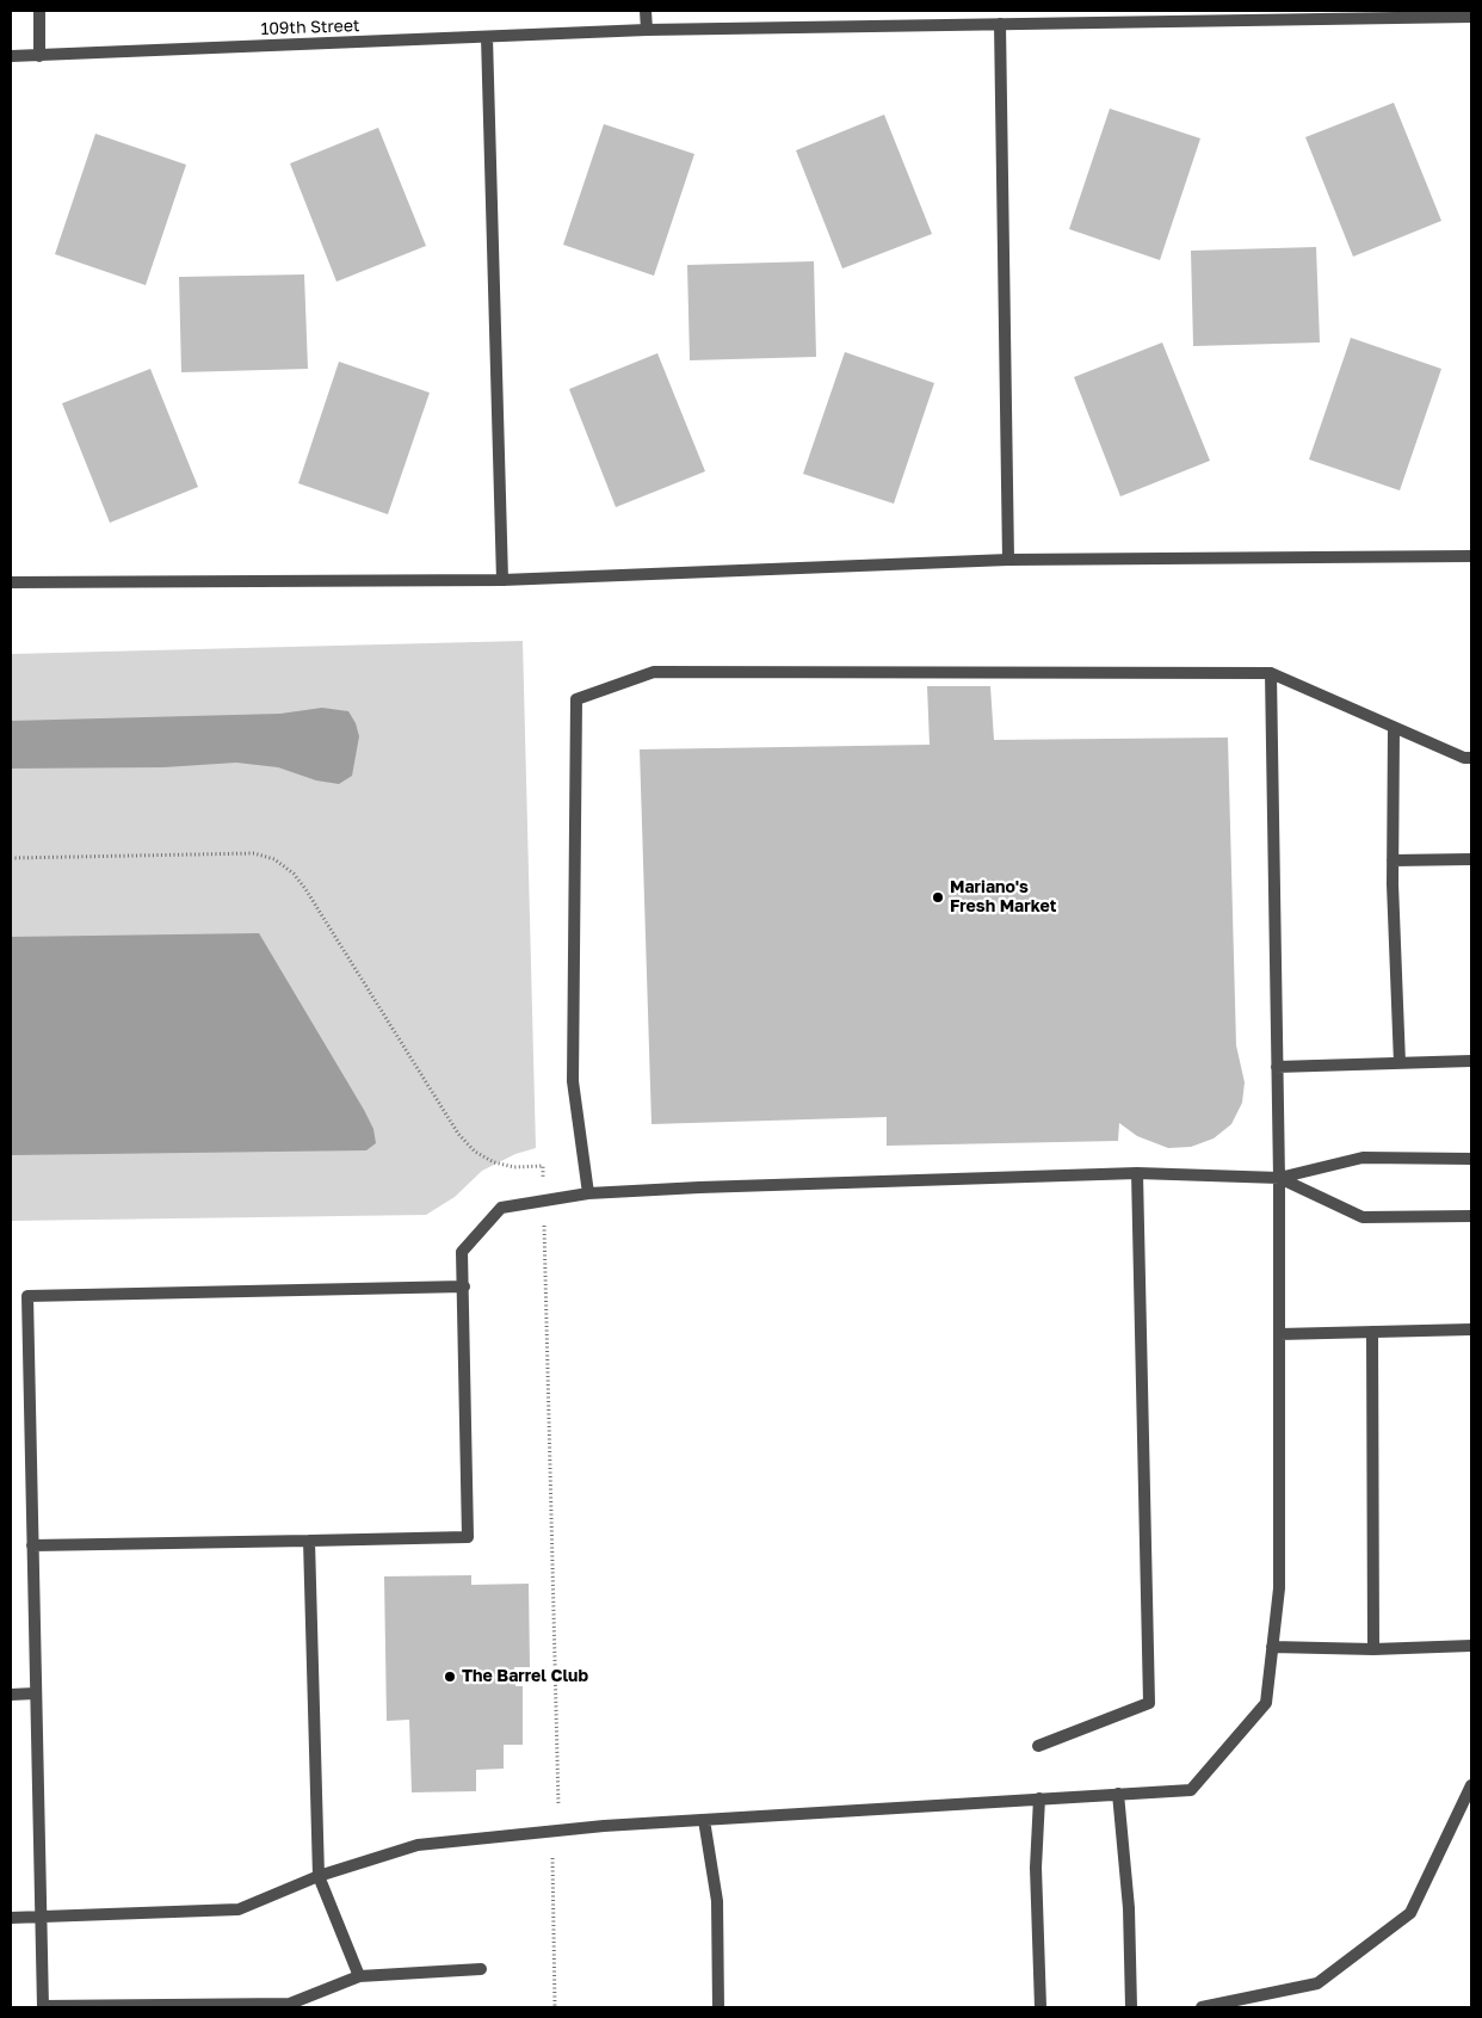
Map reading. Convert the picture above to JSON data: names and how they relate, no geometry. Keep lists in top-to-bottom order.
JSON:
{
  "streets": {
    "street": ["109th Street"]
  },
  "places": ["Mariano's Fresh Market", "The Barrel Club"]
}
